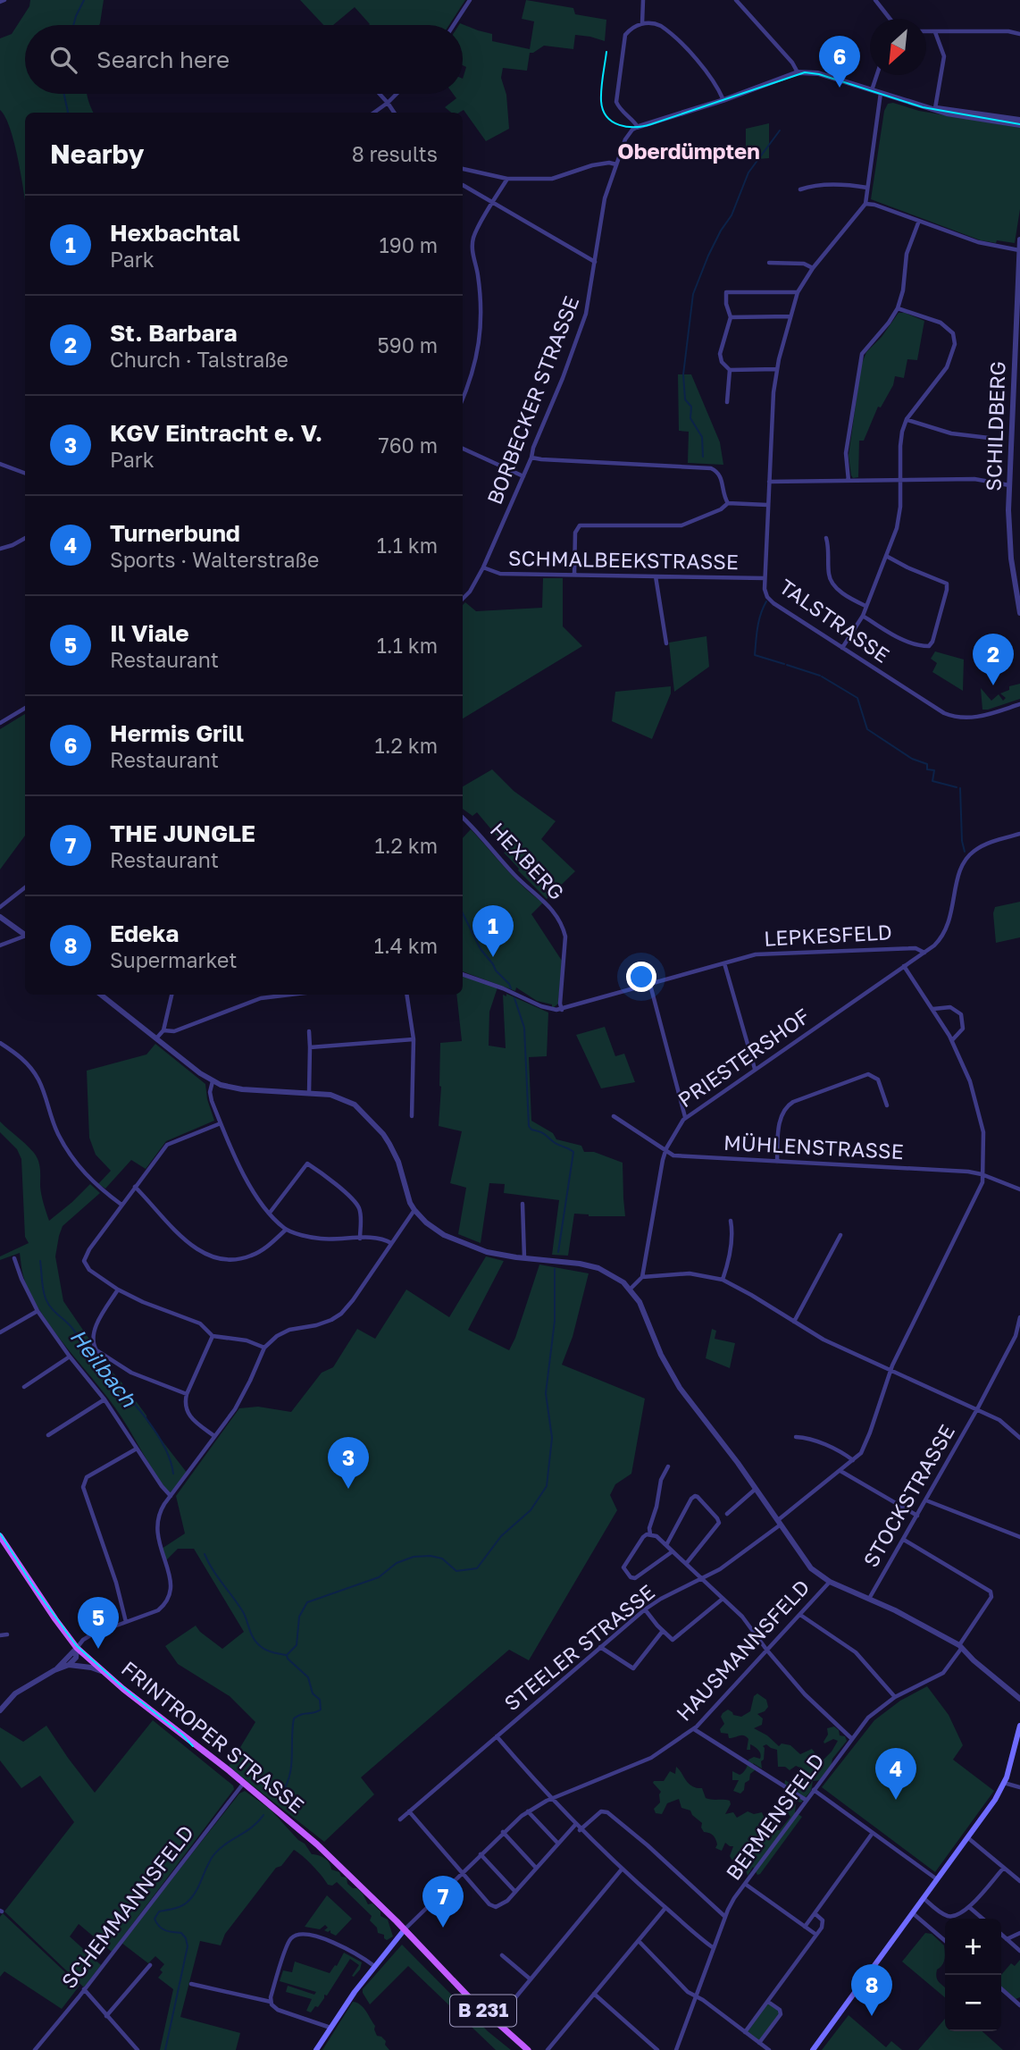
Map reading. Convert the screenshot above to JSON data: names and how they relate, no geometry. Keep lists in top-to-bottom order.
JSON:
{
  "streets": {
    "main road": ["HAUSMANNSFELD", "FRINTROPER STRASSE", "B 231"],
    "street": [
      "BORBECKER STRASSE",
      "SCHILDBERG",
      "SCHMALBEEKSTRASSE",
      "TALSTRASSE",
      "HEXBERG",
      "LEPKESFELD",
      "PRIESTERSHOF",
      "MÜHLENSTRASSE",
      "STOCKSTRASSE",
      "STEELER STRASSE",
      "BERMENSFELD",
      "SCHEMMANNSFELD"
    ]
  },
  "crossings": [
    ["BORBECKER STRASSE", "SCHMALBEEKSTRASSE"],
    ["SCHMALBEEKSTRASSE", "TALSTRASSE"],
    ["HEXBERG", "LEPKESFELD"],
    ["LEPKESFELD", "PRIESTERSHOF"],
    ["PRIESTERSHOF", "MÜHLENSTRASSE"],
    ["PRIESTERSHOF", "STEELER STRASSE"],
    ["MÜHLENSTRASSE", "STEELER STRASSE"],
    ["STOCKSTRASSE", "BERMENSFELD"],
    ["HAUSMANNSFELD", "FRINTROPER STRASSE"],
    ["HAUSMANNSFELD", "B 231"],
    ["FRINTROPER STRASSE", "SCHEMMANNSFELD"],
    ["FRINTROPER STRASSE", "B 231"]
  ],
  "districts": ["Oberdümpten"],
  "water": ["Heilbach"],
  "north": "bottom left",
  "page": {
    "search": "Search here",
    "pins": [
      "6",
      "2",
      "1",
      "3",
      "5",
      "4",
      "7",
      "8"
    ],
    "heading": ["Nearby", "8 results"],
    "list": [
      {
        "mark": "1",
        "name": "Hexbachtal",
        "note": "Park",
        "value": "190 m"
      },
      {
        "mark": "2",
        "name": "St. Barbara",
        "note": "Church · Talstraße",
        "value": "590 m"
      },
      {
        "mark": "3",
        "name": "KGV Eintracht e. V.",
        "note": "Park",
        "value": "760 m"
      },
      {
        "mark": "4",
        "name": "Turnerbund",
        "note": "Sports · Walterstraße",
        "value": "1.1 km"
      },
      {
        "mark": "5",
        "name": "Il Viale",
        "note": "Restaurant",
        "value": "1.1 km"
      },
      {
        "mark": "6",
        "name": "Hermis Grill",
        "note": "Restaurant",
        "value": "1.2 km"
      },
      {
        "mark": "7",
        "name": "THE JUNGLE",
        "note": "Restaurant",
        "value": "1.2 km"
      },
      {
        "mark": "8",
        "name": "Edeka",
        "note": "Supermarket",
        "value": "1.4 km"
      }
    ],
    "map_buttons": ["+", "−"]
  }
}
